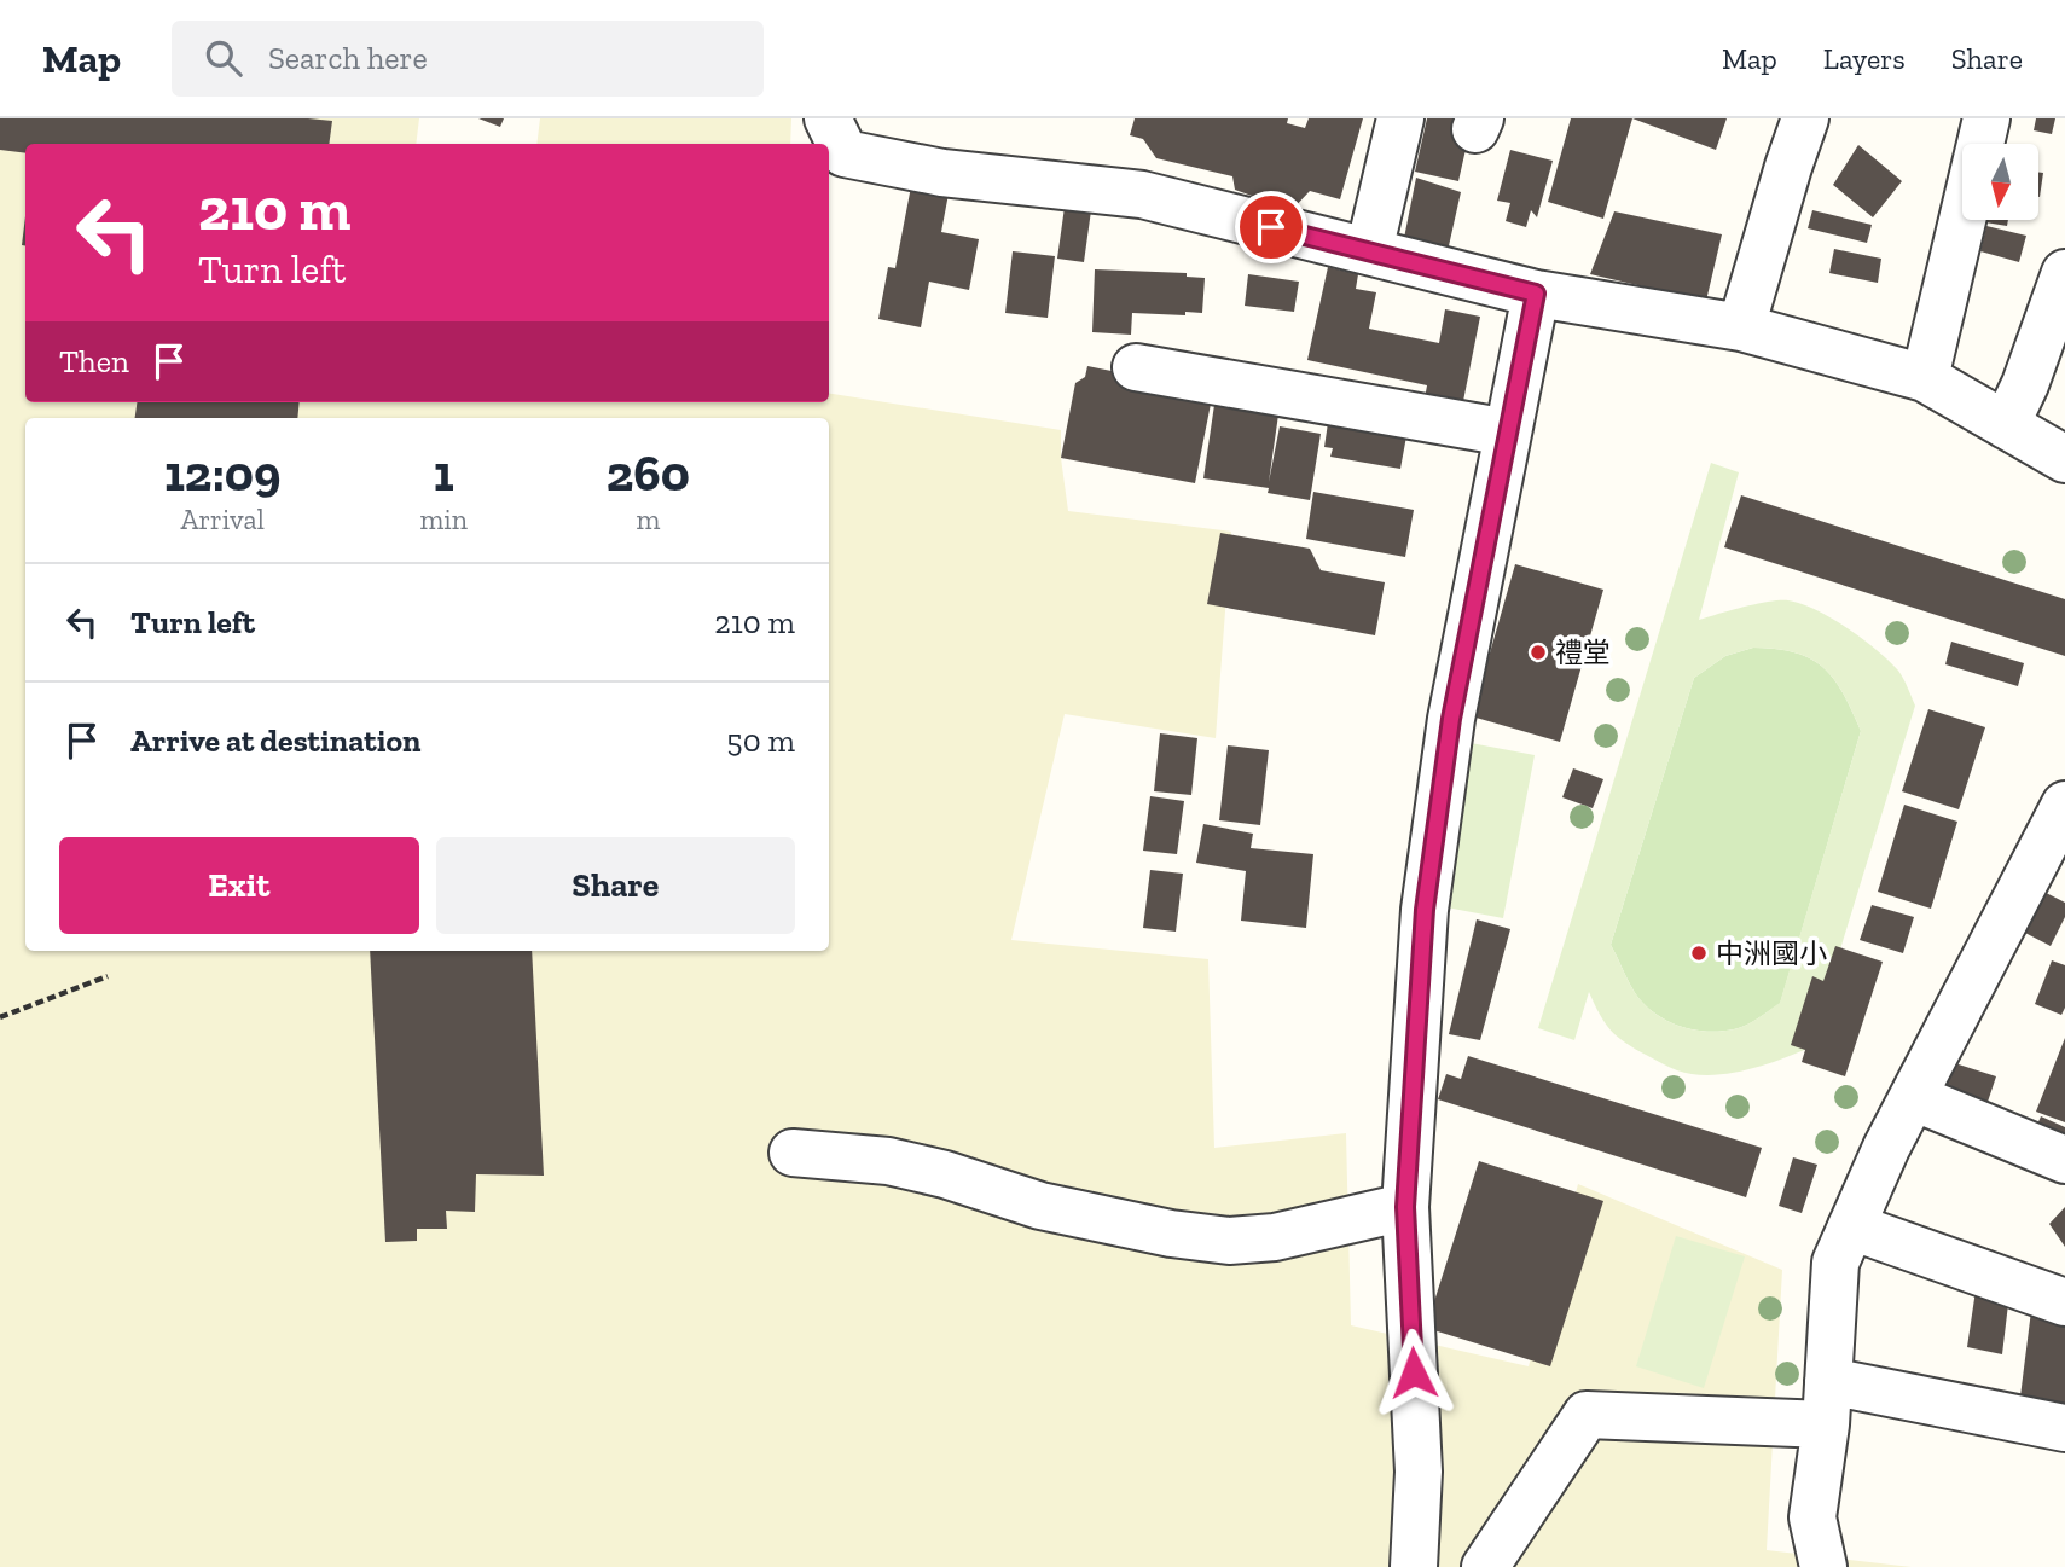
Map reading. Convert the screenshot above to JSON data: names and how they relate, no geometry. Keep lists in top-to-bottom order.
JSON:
{
  "places": ["禮堂", "中洲國小"],
  "north": "bottom",
  "page": {
    "header": "Map",
    "search": "Search here",
    "nav": ["Map", "Layers", "Share"],
    "turn": ["210 m", "Turn left"],
    "then": "Then",
    "eta": [
      "12:09",
      "Arrival",
      "1",
      "min",
      "260",
      "m"
    ],
    "list": [
      {
        "name": "Turn left",
        "value": "210 m"
      },
      {
        "name": "Arrive at destination",
        "value": "50 m"
      }
    ],
    "buttons": ["Exit", "Share"]
  }
}
